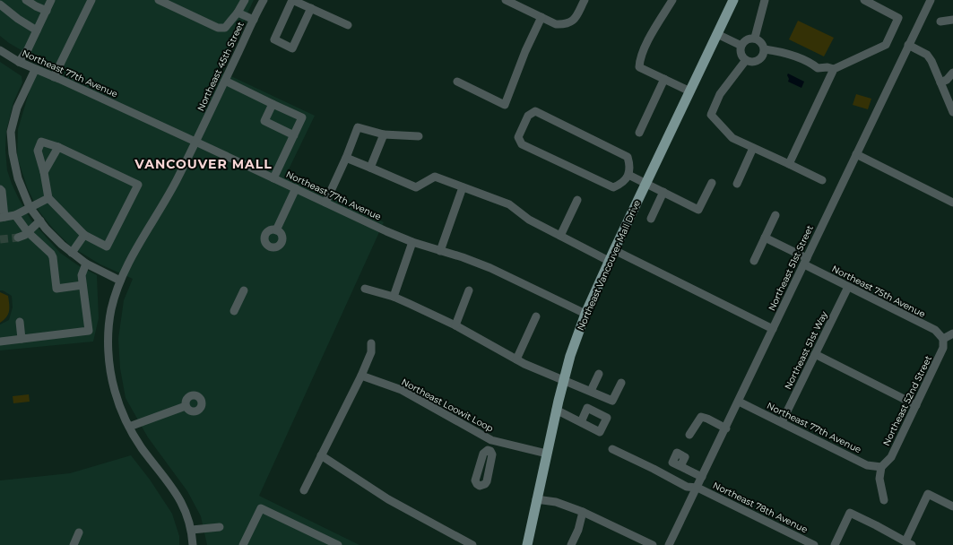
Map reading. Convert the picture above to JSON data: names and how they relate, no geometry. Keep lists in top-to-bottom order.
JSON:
{
  "streets": {
    "main road": ["Northeast Vancouver Mall Drive"],
    "street": [
      "Northeast 45th Street",
      "Northeast 77th Avenue",
      "Northeast 51st Street",
      "Northeast 75th Avenue",
      "Northeast 51st Way",
      "Northeast 52nd Street",
      "Northeast Loowit Loop",
      "Northeast 78th Avenue"
    ]
  },
  "crossings": [
    ["Northeast 45th Street", "Northeast 77th Avenue"],
    ["Northeast 77th Avenue", "Northeast Vancouver Mall Drive"],
    ["Northeast 77th Avenue", "Northeast 51st Street"],
    ["Northeast 77th Avenue", "Northeast 51st Way"],
    ["Northeast 77th Avenue", "Northeast 52nd Street"],
    ["Northeast Vancouver Mall Drive", "Northeast Loowit Loop"],
    ["Northeast 51st Street", "Northeast 75th Avenue"],
    ["Northeast 51st Street", "Northeast 78th Avenue"],
    ["Northeast 75th Avenue", "Northeast 51st Way"],
    ["Northeast 75th Avenue", "Northeast 52nd Street"]
  ],
  "districts": ["VANCOUVER MALL"]
}
